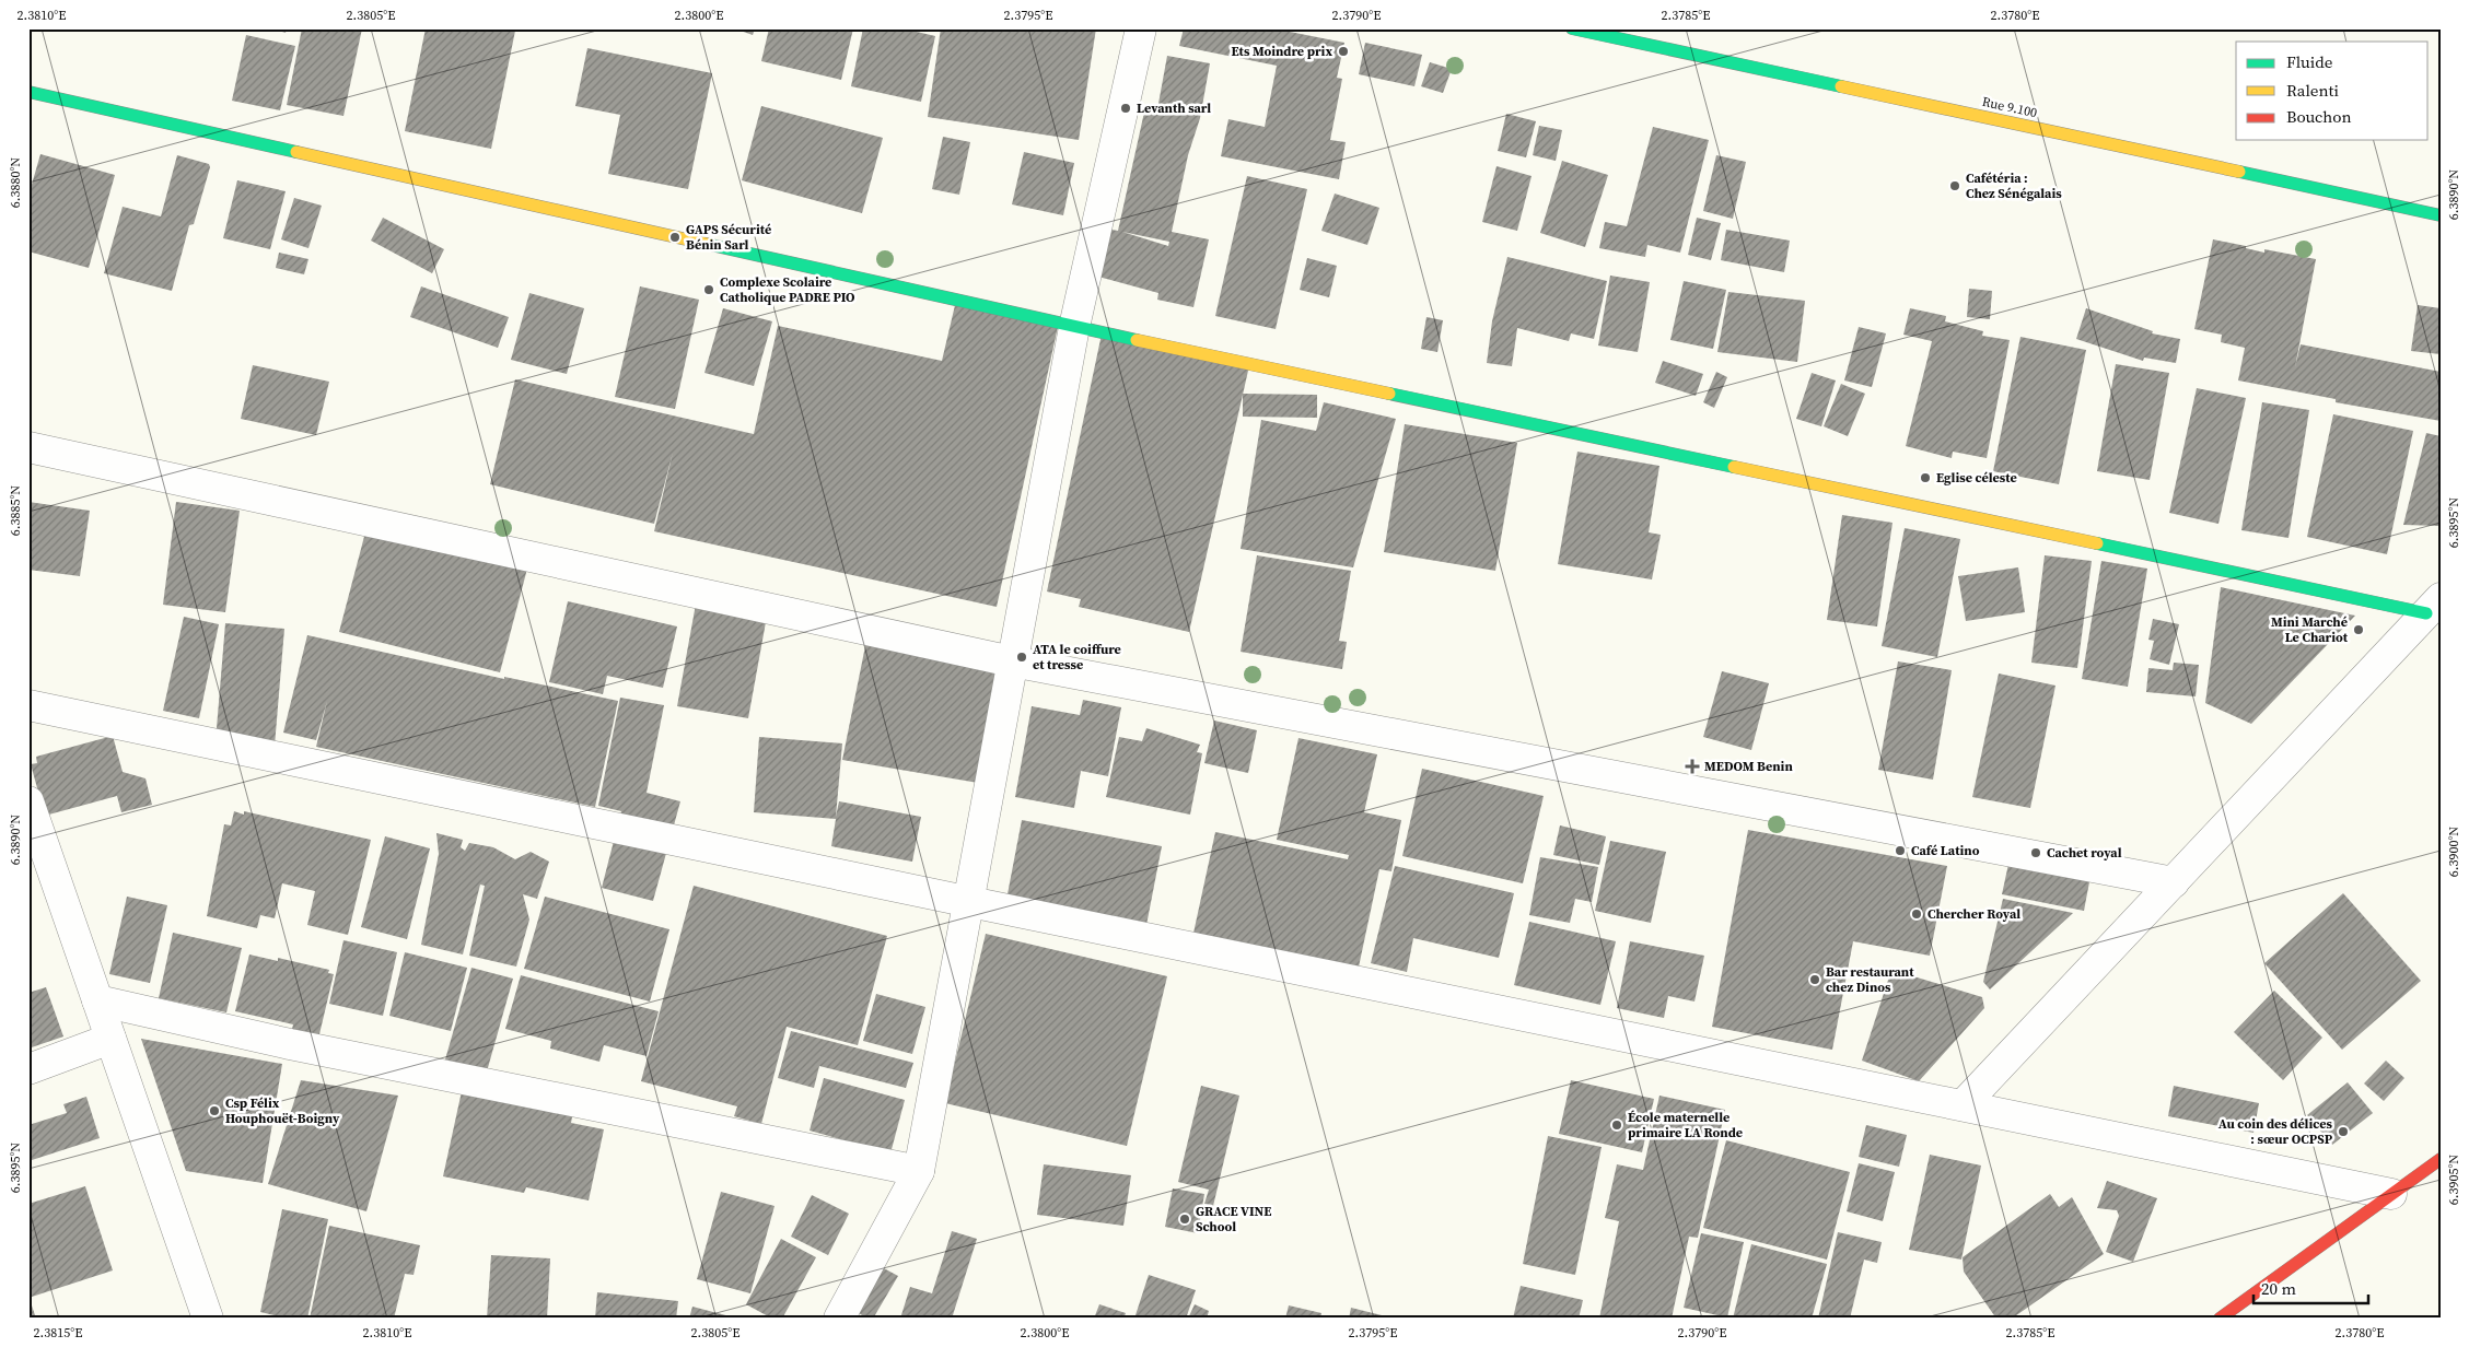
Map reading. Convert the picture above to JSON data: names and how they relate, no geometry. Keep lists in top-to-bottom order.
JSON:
{
  "streets": {
    "street": ["Rue 9.100"]
  },
  "places": {
    "other": [
      "Ets Moindre prix",
      "Levanth sarl",
      "Cafétéria : Chez Sénégalais",
      "GAPS Sécurité Bénin Sarl",
      "Complexe Scolaire Catholique PADRE PIO",
      "Eglise céleste",
      "Mini Marché Le Chariot",
      "ATA le coiffure et tresse",
      "Café Latino",
      "Cachet royal",
      "Chercher Royal",
      "Bar restaurant chez Dinos",
      "Csp Félix Houphouët-Boigny",
      "École maternelle primaire LA Ronde",
      "Au coin des délices : sœur OCPSP",
      "GRACE VINE School"
    ],
    "health": ["MEDOM Benin"]
  },
  "legend": ["Fluide", "Ralenti", "Bouchon"],
  "scale_bar": "20 m",
  "coordinates": [
    "2.3810°E",
    "2.3805°E",
    "2.3800°E",
    "2.3795°E",
    "2.3790°E",
    "2.3785°E",
    "2.3780°E",
    "6.3880°N",
    "6.3890°N",
    "6.3885°N",
    "6.3895°N",
    "6.3900°N",
    "6.3905°N",
    "2.3815°E"
  ]
}
